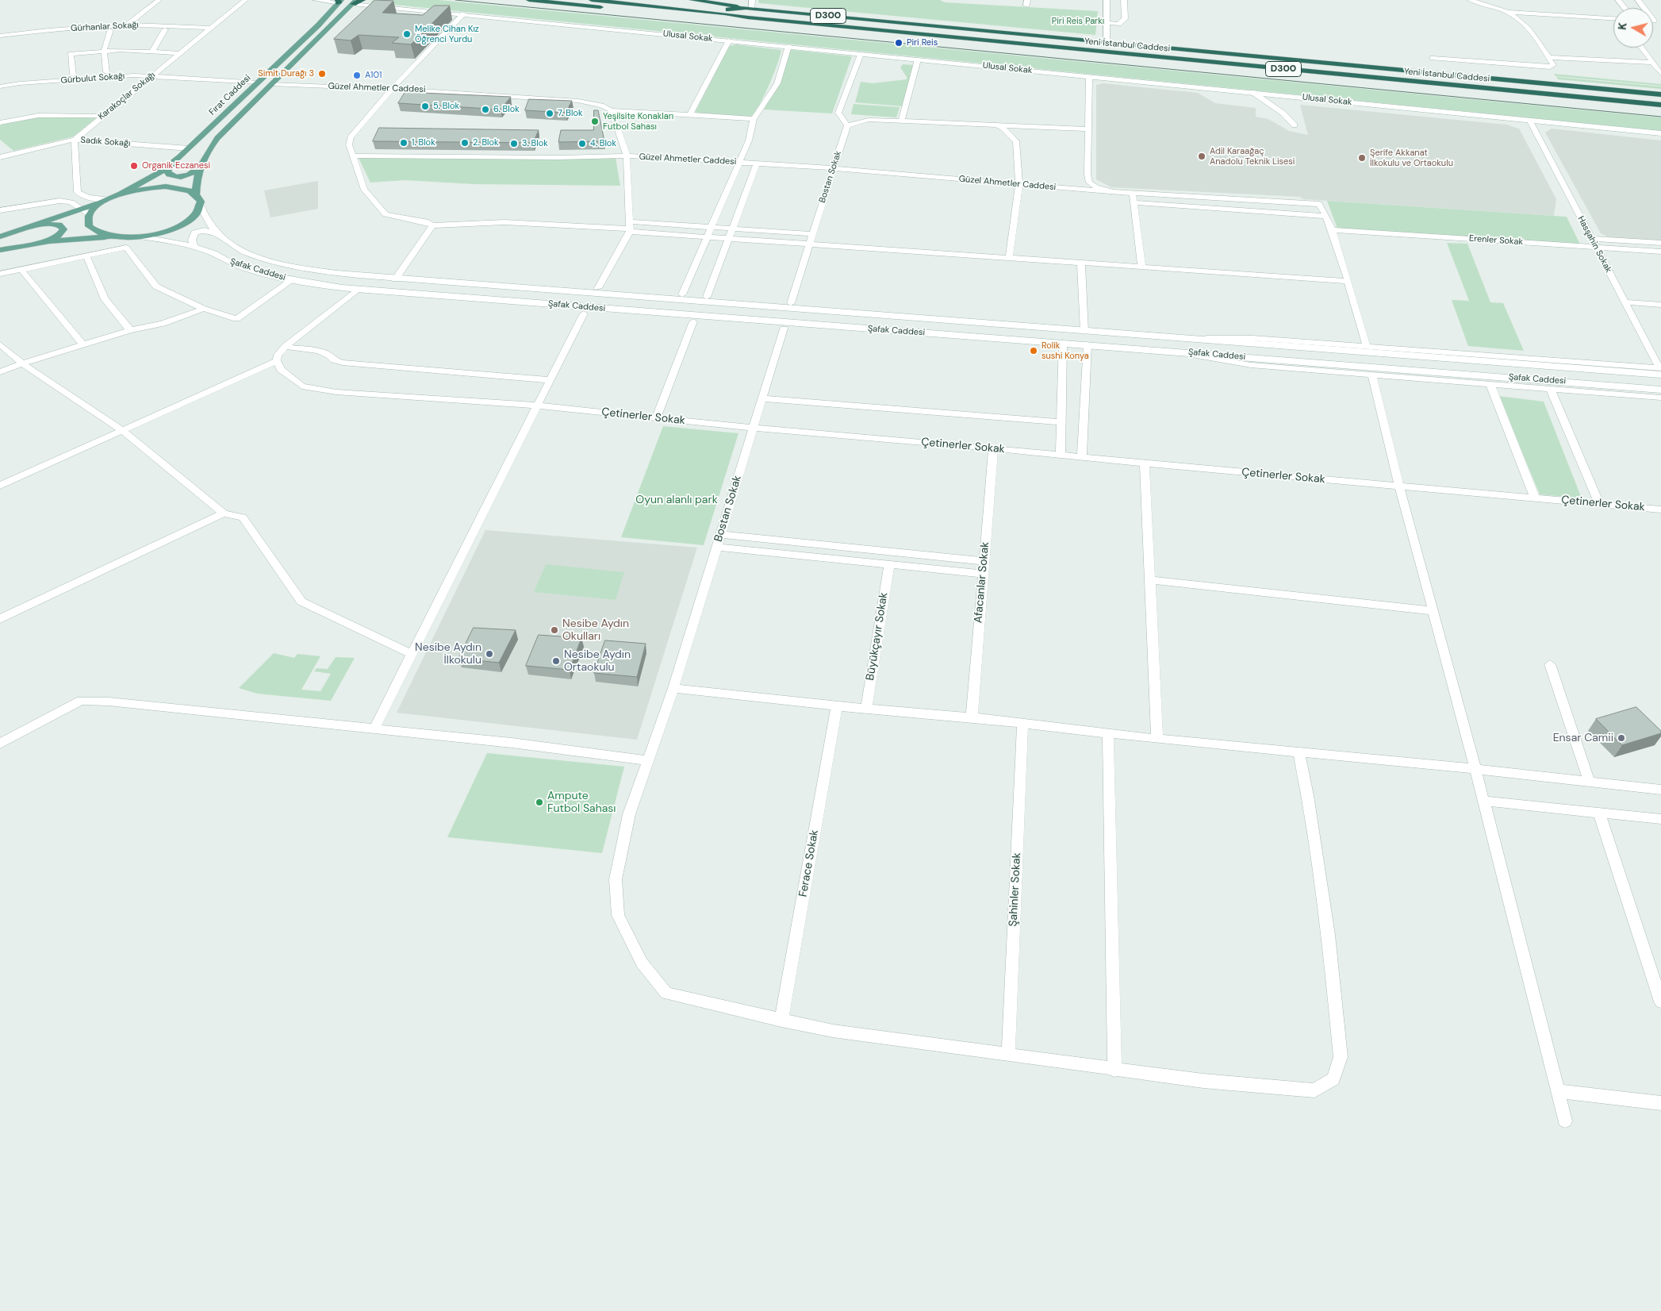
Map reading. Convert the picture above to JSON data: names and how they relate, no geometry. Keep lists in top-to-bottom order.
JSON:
{
  "streets": {
    "highway": ["D300", "Yeni İstanbul Caddesi"],
    "main road": ["Ulusal Sokak", "Fırat Caddesi", "Şafak Caddesi"],
    "street": [
      "Gürhanlar Sokağı",
      "Gürbulut Sokağı",
      "Güzel Ahmetler Caddesi",
      "Karakoçlar Sokağı",
      "Sadık Sokağı",
      "Bostan Sokak",
      "Erenler Sokak",
      "Hasşahin Sokak",
      "Çetinerler Sokak",
      "Afacanlar Sokak",
      "Büyükçayır Sokak",
      "Ferace Sokak",
      "Şahinler Sokak"
    ]
  },
  "crossings": [
    ["D300", "Yeni İstanbul Caddesi"],
    ["Gürhanlar Sokağı", "Karakoçlar Sokağı"],
    ["Ulusal Sokak", "Fırat Caddesi"],
    ["Ulusal Sokak", "Hasşahin Sokak"],
    ["Gürbulut Sokağı", "Fırat Caddesi"],
    ["Gürbulut Sokağı", "Karakoçlar Sokağı"],
    ["Güzel Ahmetler Caddesi", "Fırat Caddesi"],
    ["Güzel Ahmetler Caddesi", "Bostan Sokak"],
    ["Fırat Caddesi", "Sadık Sokağı"],
    ["Karakoçlar Sokağı", "Sadık Sokağı"],
    ["Bostan Sokak", "Çetinerler Sokak"],
    ["Bostan Sokak", "Ferace Sokak"],
    ["Bostan Sokak", "Şahinler Sokak"],
    ["Erenler Sokak", "Hasşahin Sokak"],
    ["Hasşahin Sokak", "Şafak Caddesi"],
    ["Çetinerler Sokak", "Afacanlar Sokak"]
  ],
  "parks": ["Piri Reis Parkı", "Oyun alanlı park"],
  "places": [
    "Melike Cihan Kız Öğrenci Yurdu",
    "Piri Reis",
    "Simit Durağı 3",
    "A101",
    "5. Blok",
    "6. Blok",
    "7. Blok",
    "Yeşilsite Konakları Futbol Sahası",
    "1. Blok",
    "2. Blok",
    "3. Blok",
    "4. Blok",
    "Adil Karaağaç Anadolu Teknik Lisesi",
    "Şerife Akkanat İlkokulu ve Ortaokulu",
    "Organik Eczanesi",
    "Rolik sushi Konya",
    "Nesibe Aydın Okulları",
    "Nesibe Aydın İlkokulu",
    "Nesibe Aydın Ortaokulu",
    "Ensar Camii",
    "Ampute Futbol Sahası"
  ],
  "north": "left"
}
